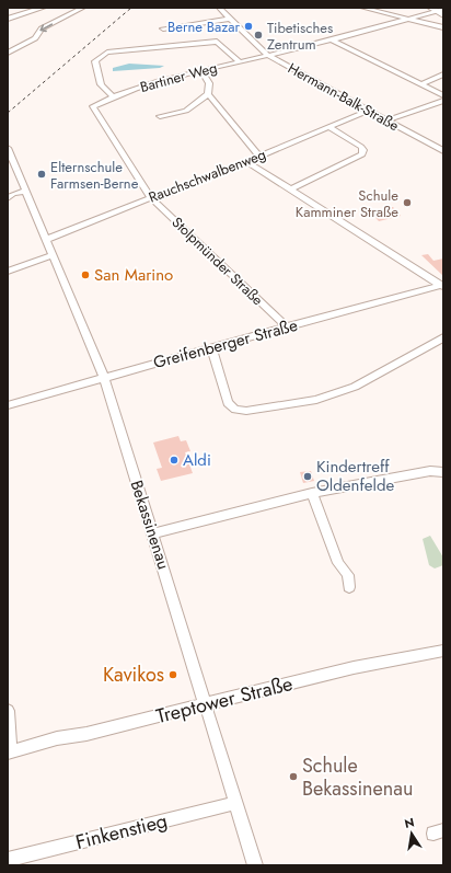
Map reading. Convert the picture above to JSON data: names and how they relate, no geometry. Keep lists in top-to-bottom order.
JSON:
{
  "streets": {
    "street": [
      "Bartiner Weg",
      "Hermann-Balk-Straße",
      "Rauchschwalbenweg",
      "Stolpmünder Straße",
      "Greifenberger Straße",
      "Bekassinenau",
      "Treptower Straße",
      "Finkenstieg"
    ]
  },
  "crossings": [
    ["Bartiner Weg", "Hermann-Balk-Straße"],
    ["Bartiner Weg", "Stolpmünder Straße"],
    ["Hermann-Balk-Straße", "Rauchschwalbenweg"],
    ["Rauchschwalbenweg", "Stolpmünder Straße"],
    ["Rauchschwalbenweg", "Bekassinenau"],
    ["Stolpmünder Straße", "Greifenberger Straße"],
    ["Greifenberger Straße", "Bekassinenau"],
    ["Bekassinenau", "Treptower Straße"],
    ["Bekassinenau", "Finkenstieg"]
  ],
  "places": [
    "Berne Bazar",
    "Tibetisches Zentrum",
    "Elternschule Farmsen-Berne",
    "Schule Kamminer Straße",
    "San Marino",
    "Aldi",
    "Kindertreff Oldenfelde",
    "Kavikos",
    "Schule Bekassinenau"
  ],
  "north": "top"
}
